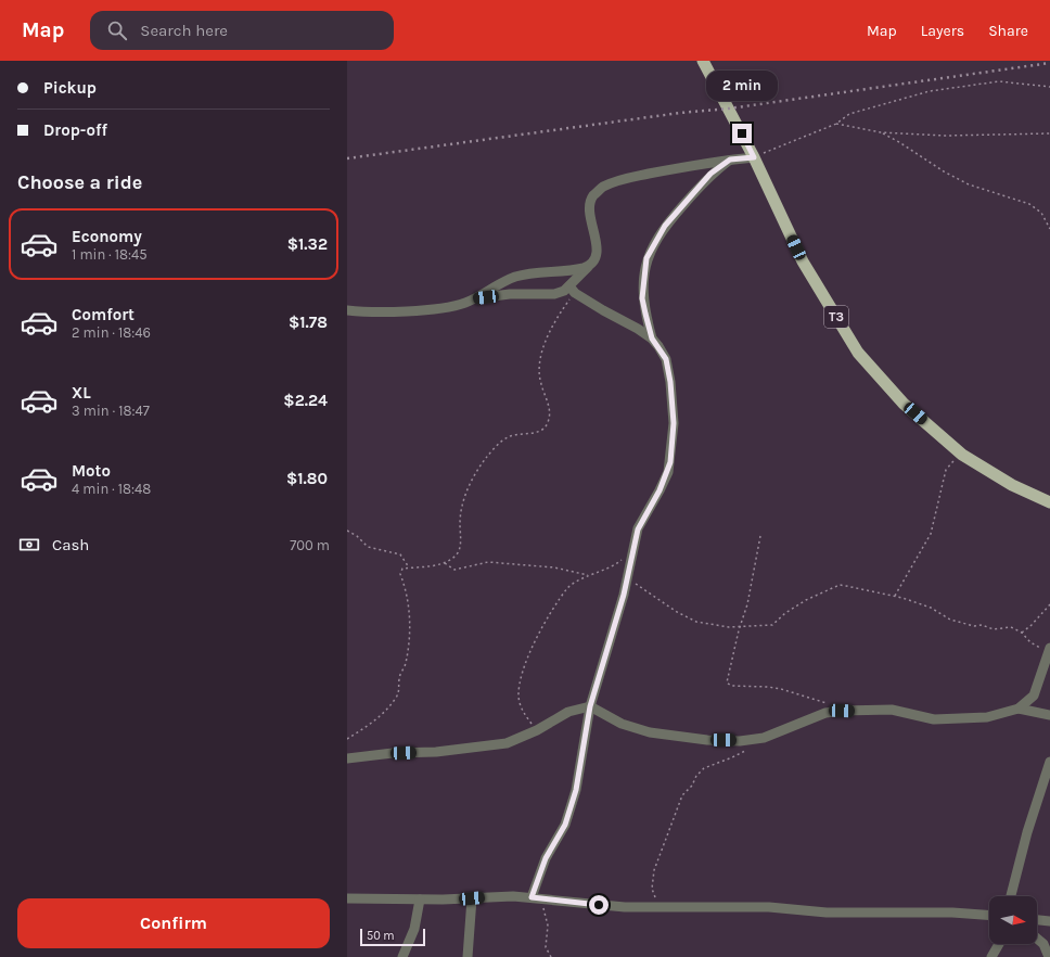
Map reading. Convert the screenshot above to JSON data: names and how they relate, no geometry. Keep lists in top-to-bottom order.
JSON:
{
  "streets": {
    "highway": ["T3"]
  },
  "scale_bar": "50 m",
  "north": "right",
  "page": {
    "header": "Map",
    "search": "Search here",
    "nav": ["Map", "Layers", "Share"],
    "banner": ["Pickup", "Drop-off"],
    "bubble": "2 min",
    "heading": "Choose a ride",
    "list": [
      {
        "name": "Economy",
        "note": "1 min · 18:45",
        "value": "$1.32"
      },
      {
        "name": "Comfort",
        "note": "2 min · 18:46",
        "value": "$1.78"
      },
      {
        "name": "XL",
        "note": "3 min · 18:47",
        "value": "$2.24"
      },
      {
        "name": "Moto",
        "note": "4 min · 18:48",
        "value": "$1.80"
      }
    ],
    "pay": ["Cash", "700 m"],
    "buttons": "Confirm",
    "scale": "50 m"
  }
}
